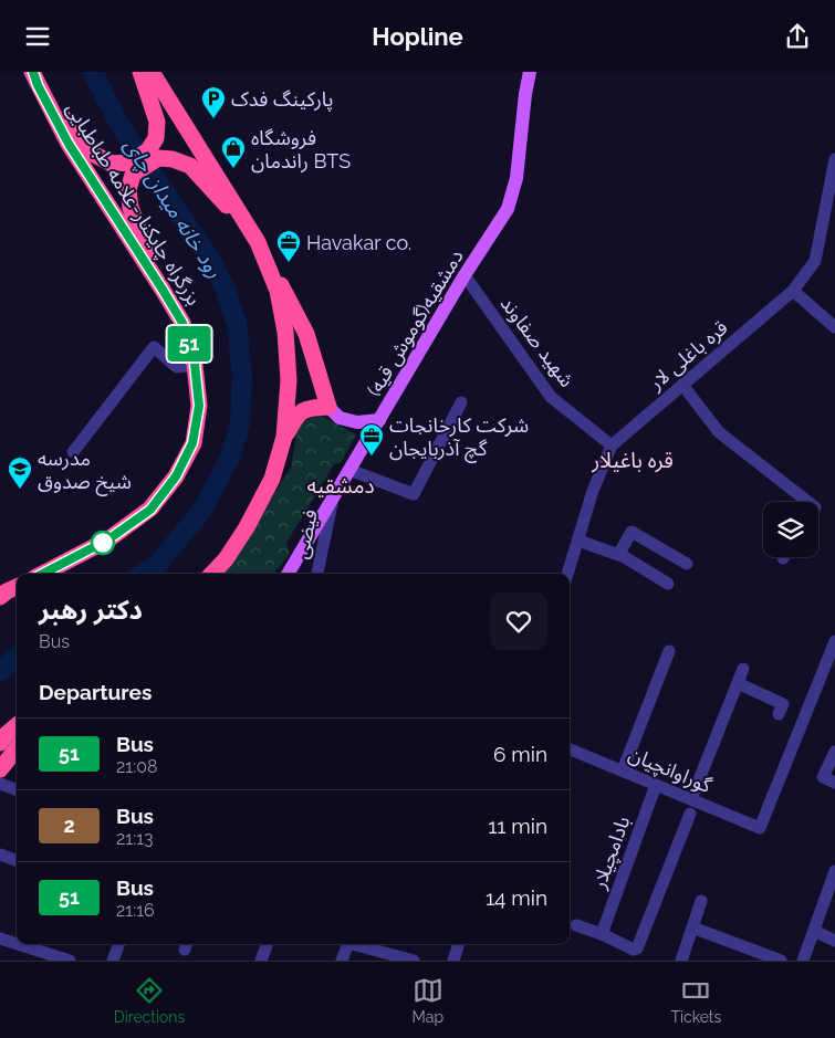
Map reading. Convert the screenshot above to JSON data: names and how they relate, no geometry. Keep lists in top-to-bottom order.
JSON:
{
  "streets": {
    "highway": ["بزرگراه چایکنار-علامه طباطبایی"],
    "main road": ["دمشقیه(گوموش قیه)"],
    "street": [
      "شهید صفاوند",
      "قره باغلی لار",
      "فیضی",
      "گوراوانچیان",
      "بادامچیلار"
    ]
  },
  "crossings": [
    ["دمشقیه(گوموش قیه)", "شهید صفاوند"],
    ["دمشقیه(گوموش قیه)", "فیضی"],
    ["شهید صفاوند", "قره باغلی لار"],
    ["گوراوانچیان", "بادامچیلار"]
  ],
  "districts": ["قره باغیلار", "دمشقیه"],
  "water": ["رود خانه میدان چای"],
  "places": {
    "parking": ["پارکینگ فدک"],
    "shop": ["فروشگاه راندمان BTS"],
    "office": ["Havakar co.", "شرکت کارخانجات گچ آذربایجان"],
    "school or university": ["مدرسه شیخ صدوق"]
  },
  "lines": ["bus line 51"],
  "page": {
    "header": "Hopline",
    "on_map": "51",
    "heading": [
      ["دکتر رهبر", "Bus"],
      "Departures"
    ],
    "list": [
      {
        "mark": "51",
        "name": "Bus",
        "note": "21:08",
        "value": "6 min"
      },
      {
        "mark": "2",
        "name": "Bus",
        "note": "21:13",
        "value": "11 min"
      },
      {
        "mark": "51",
        "name": "Bus",
        "note": "21:16",
        "value": "14 min"
      }
    ],
    "tabs": ["Directions", "Map", "Tickets"]
  }
}
